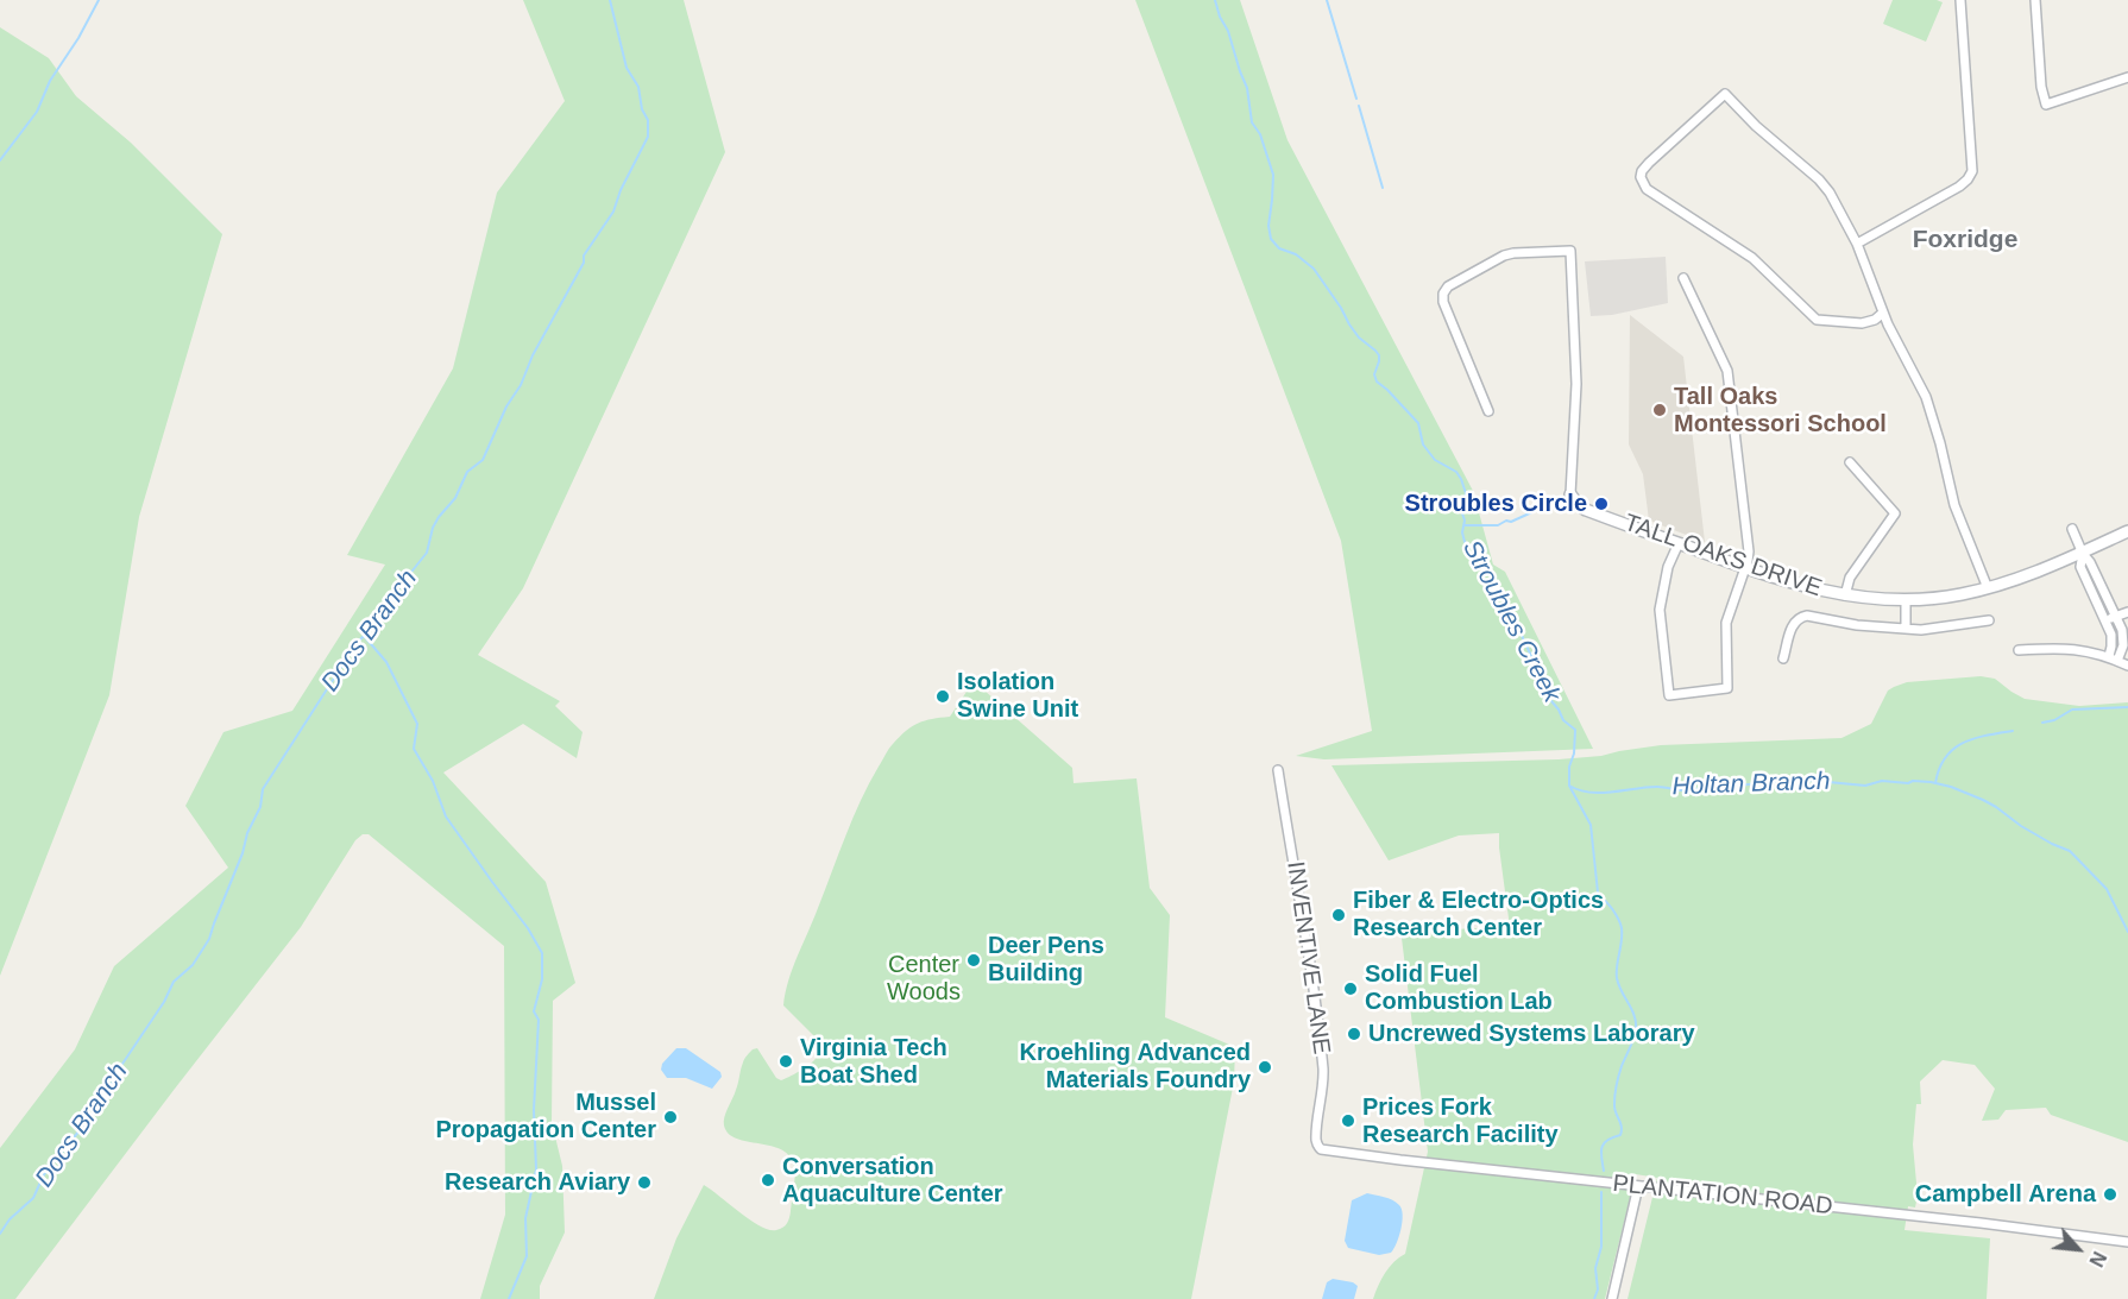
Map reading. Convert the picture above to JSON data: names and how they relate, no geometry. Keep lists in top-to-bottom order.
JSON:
{
  "streets": {
    "street": ["TALL OAKS DRIVE", "INVENTIVE LANE", "PLANTATION ROAD"]
  },
  "crossings": [
    ["INVENTIVE LANE", "PLANTATION ROAD"]
  ],
  "districts": ["Foxridge"],
  "water": ["Stroubles Creek", "Docs Branch", "Holtan Branch"],
  "parks": ["Center Woods"],
  "places": [
    "Tall Oaks Montessori School",
    "Stroubles Circle",
    "Isolation Swine Unit",
    "Fiber & Electro-Optics Research Center",
    "Deer Pens Building",
    "Solid Fuel Combustion Lab",
    "Uncrewed Systems Laborary",
    "Virginia Tech Boat Shed",
    "Kroehling Advanced Materials Foundry",
    "Mussel Propagation Center",
    "Prices Fork Research Facility",
    "Conversation Aquaculture Center",
    "Research Aviary",
    "Campbell Arena"
  ],
  "north": "bottom right"
}
